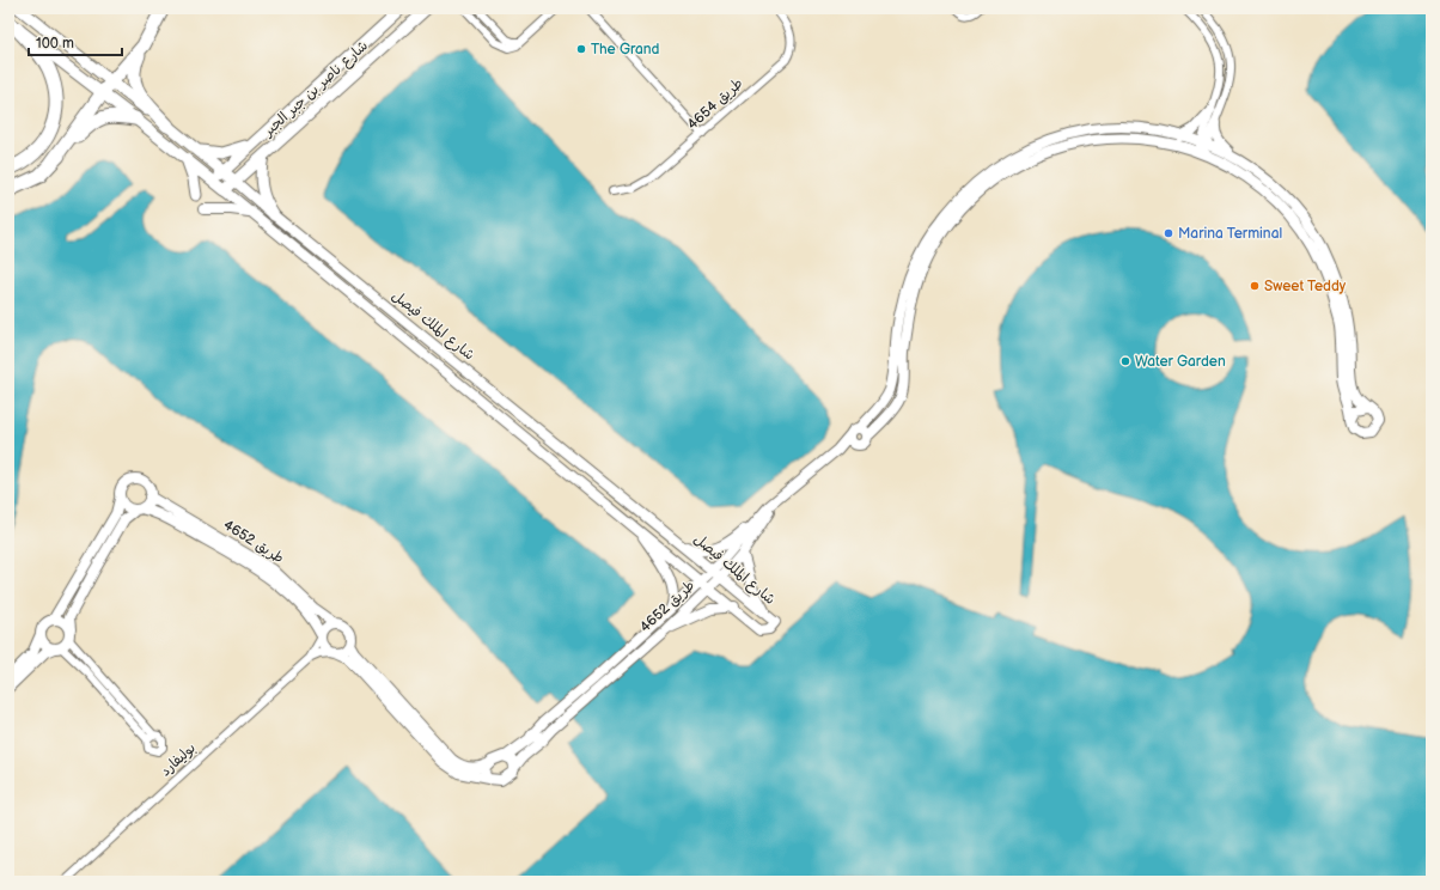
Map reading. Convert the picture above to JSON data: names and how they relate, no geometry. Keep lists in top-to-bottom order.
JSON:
{
  "streets": {
    "main road": ["شارع ناصر بن جبر الجبر", "شارع الملك فيصل"],
    "street": ["طريق 4654", "طريق 4652", "بوليفارد"]
  },
  "crossings": [
    ["شارع ناصر بن جبر الجبر", "شارع الملك فيصل"],
    ["شارع الملك فيصل", "طريق 4652"],
    ["طريق 4652", "بوليفارد"]
  ],
  "places": [
    "The Grand",
    "Marina Terminal",
    "Sweet Teddy",
    "Water Garden"
  ],
  "scale_bar": "100 m"
}
